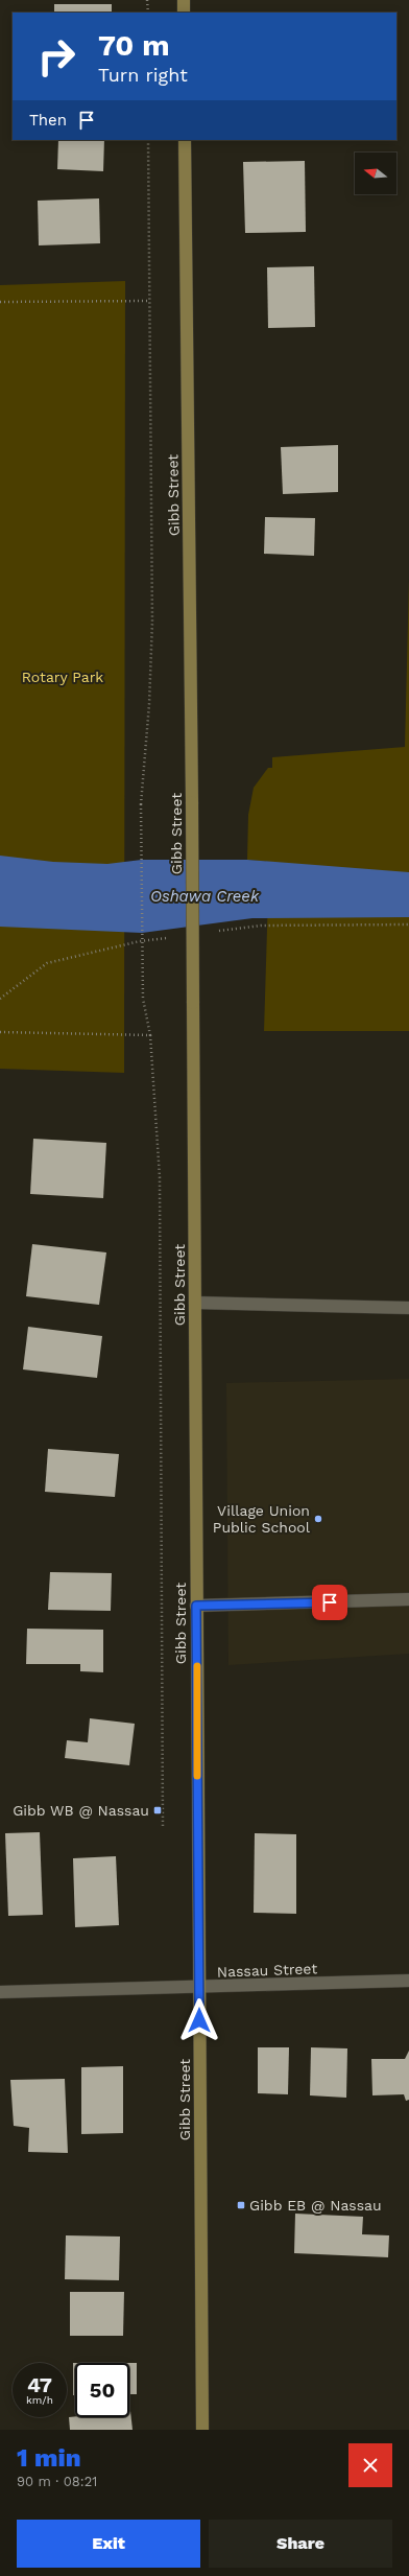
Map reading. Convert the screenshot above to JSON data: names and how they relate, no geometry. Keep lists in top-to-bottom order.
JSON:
{
  "streets": {
    "main road": ["Gibb Street"],
    "street": ["Nassau Street"]
  },
  "crossings": [
    ["Gibb Street", "Nassau Street"]
  ],
  "water": ["Oshawa Creek"],
  "parks": ["Rotary Park"],
  "places": {
    "other": ["Village Union Public School"],
    "transit": ["Gibb WB @ Nassau", "Gibb EB @ Nassau"]
  },
  "north": "left",
  "page": {
    "turn": ["70 m", "Turn right"],
    "then": "Then",
    "speed": "47 km/h",
    "limit": "50",
    "heading": ["1 min", "90 m · 08:21"],
    "buttons": ["Exit", "Share"]
  }
}
